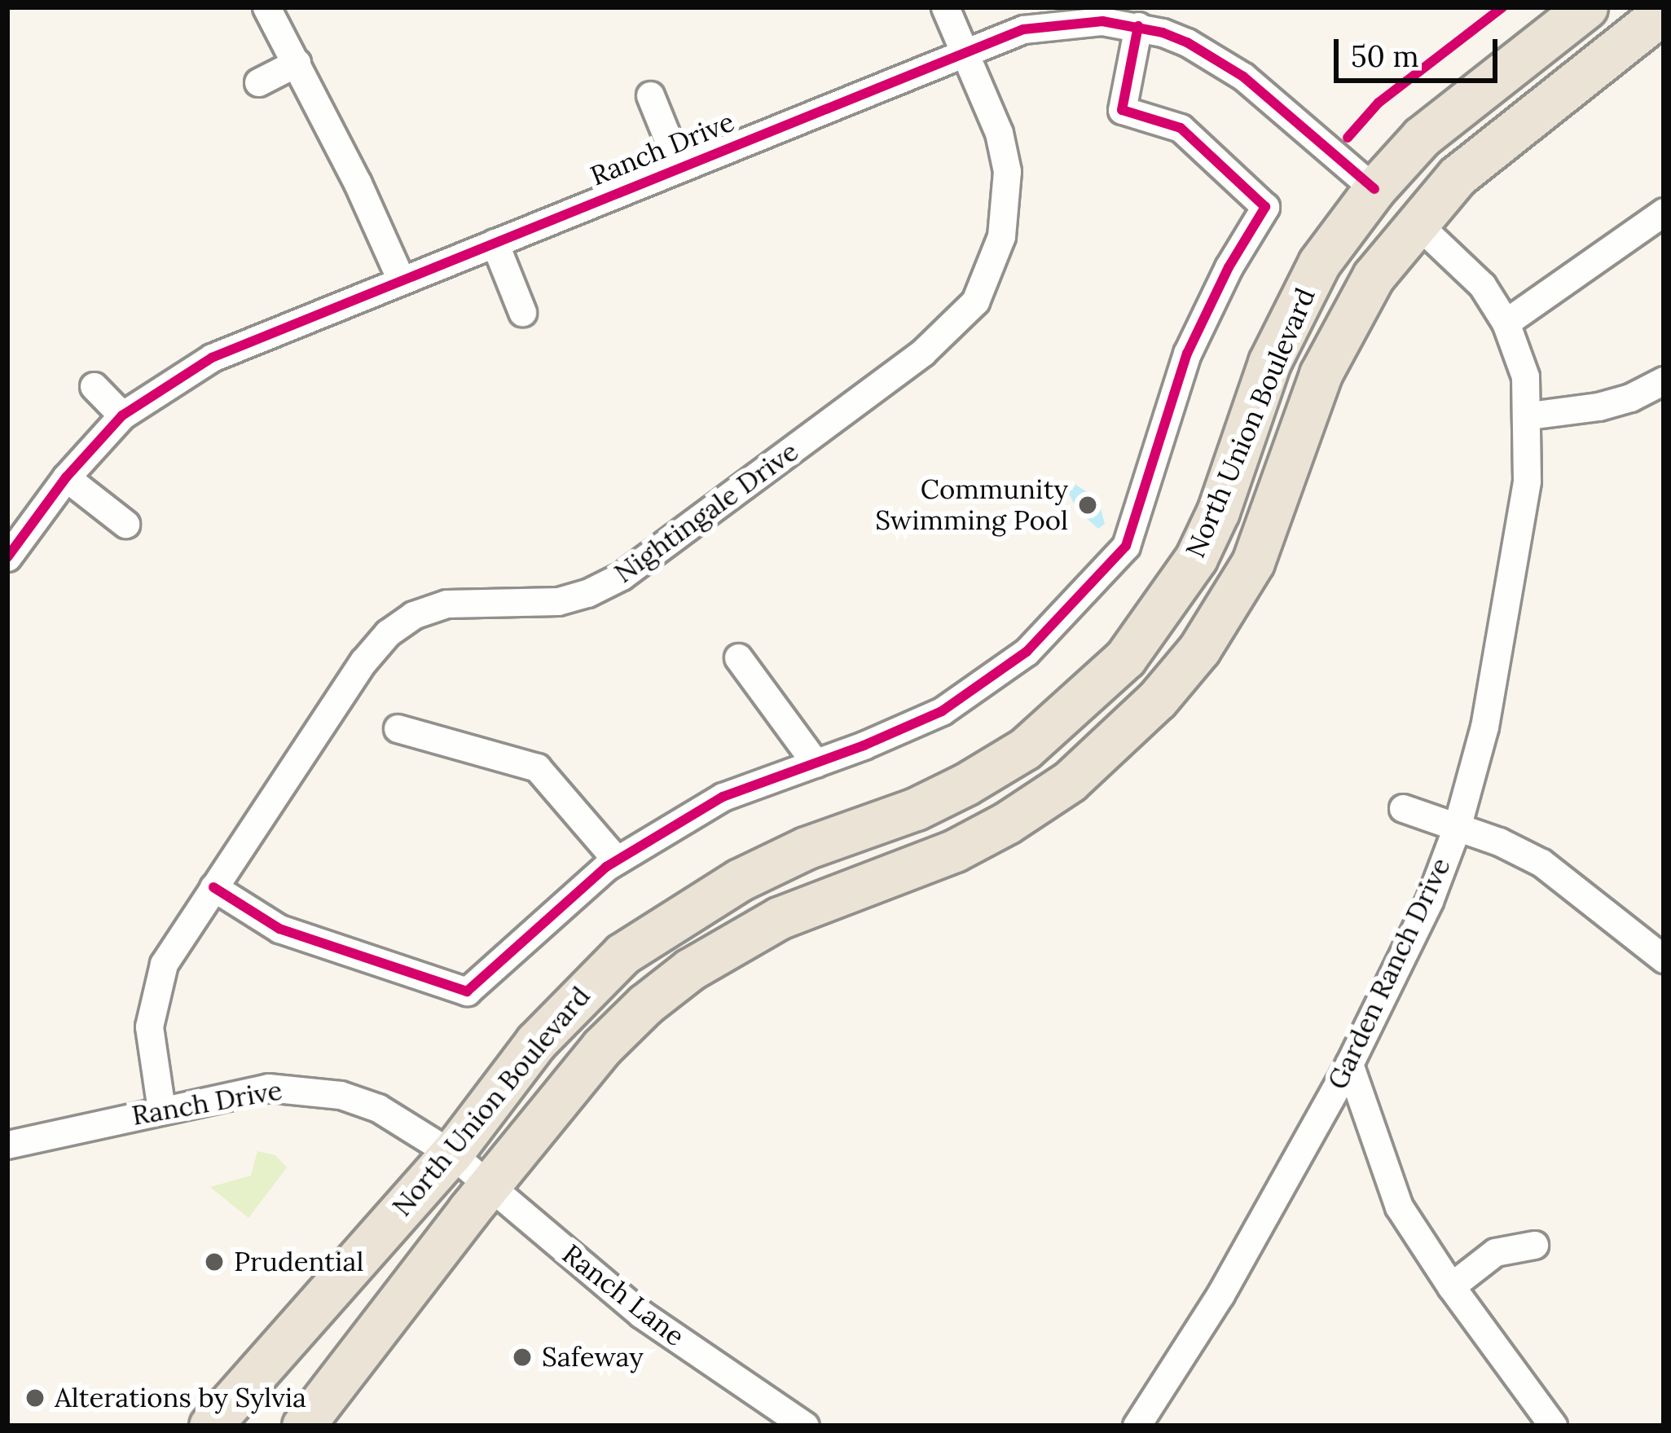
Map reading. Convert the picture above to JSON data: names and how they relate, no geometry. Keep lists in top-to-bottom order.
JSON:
{
  "streets": {
    "main road": ["North Union Boulevard"],
    "street": [
      "Ranch Drive",
      "Nightingale Drive",
      "Garden Ranch Drive",
      "Ranch Lane"
    ]
  },
  "crossings": [
    ["Ranch Drive", "North Union Boulevard"],
    ["Ranch Drive", "Nightingale Drive"],
    ["Ranch Drive", "Ranch Lane"],
    ["North Union Boulevard", "Garden Ranch Drive"],
    ["North Union Boulevard", "Ranch Lane"]
  ],
  "places": [
    "Community Swimming Pool",
    "Prudential",
    "Safeway",
    "Alterations by Sylvia"
  ],
  "scale_bar": "50 m"
}
